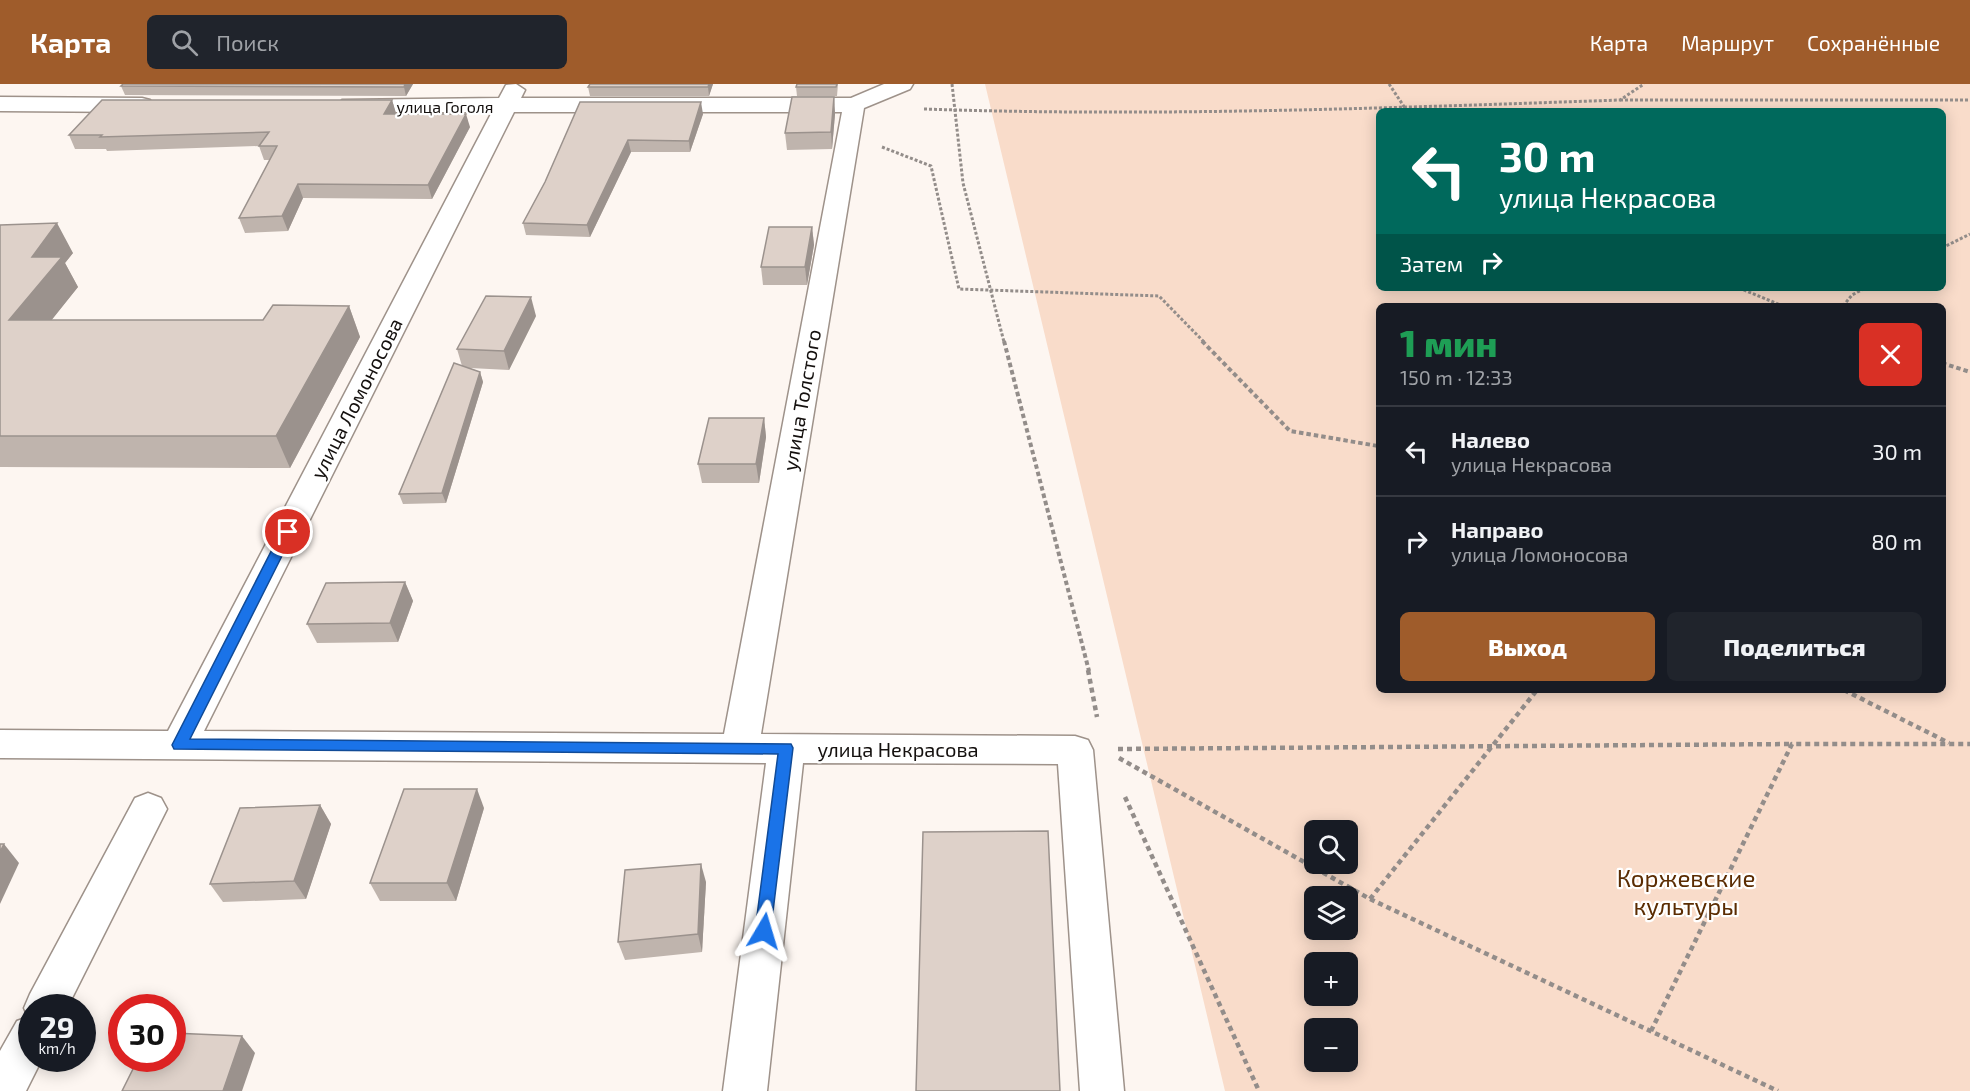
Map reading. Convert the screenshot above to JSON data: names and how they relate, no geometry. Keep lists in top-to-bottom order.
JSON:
{
  "streets": {
    "street": [
      "улица Гоголя",
      "улица Ломоносова",
      "улица Толстого",
      "улица Некрасова"
    ]
  },
  "crossings": [
    ["улица Гоголя", "улица Ломоносова"],
    ["улица Гоголя", "улица Толстого"],
    ["улица Ломоносова", "улица Некрасова"],
    ["улица Толстого", "улица Некрасова"]
  ],
  "parks": ["Коржевские культуры"],
  "page": {
    "header": "Карта",
    "search": "Поиск",
    "nav": ["Карта", "Маршрут", "Сохранённые"],
    "turn": ["30 m", "улица Некрасова"],
    "then": "Затем",
    "heading": ["1 мин", "150 m · 12:33"],
    "list": [
      {
        "name": "Налево",
        "note": "улица Некрасова",
        "value": "30 m"
      },
      {
        "name": "Направо",
        "note": "улица Ломоносова",
        "value": "80 m"
      }
    ],
    "buttons": ["Выход", "Поделиться"],
    "map_buttons": ["+", "−"],
    "speed": "29 km/h",
    "limit": "30"
  }
}
